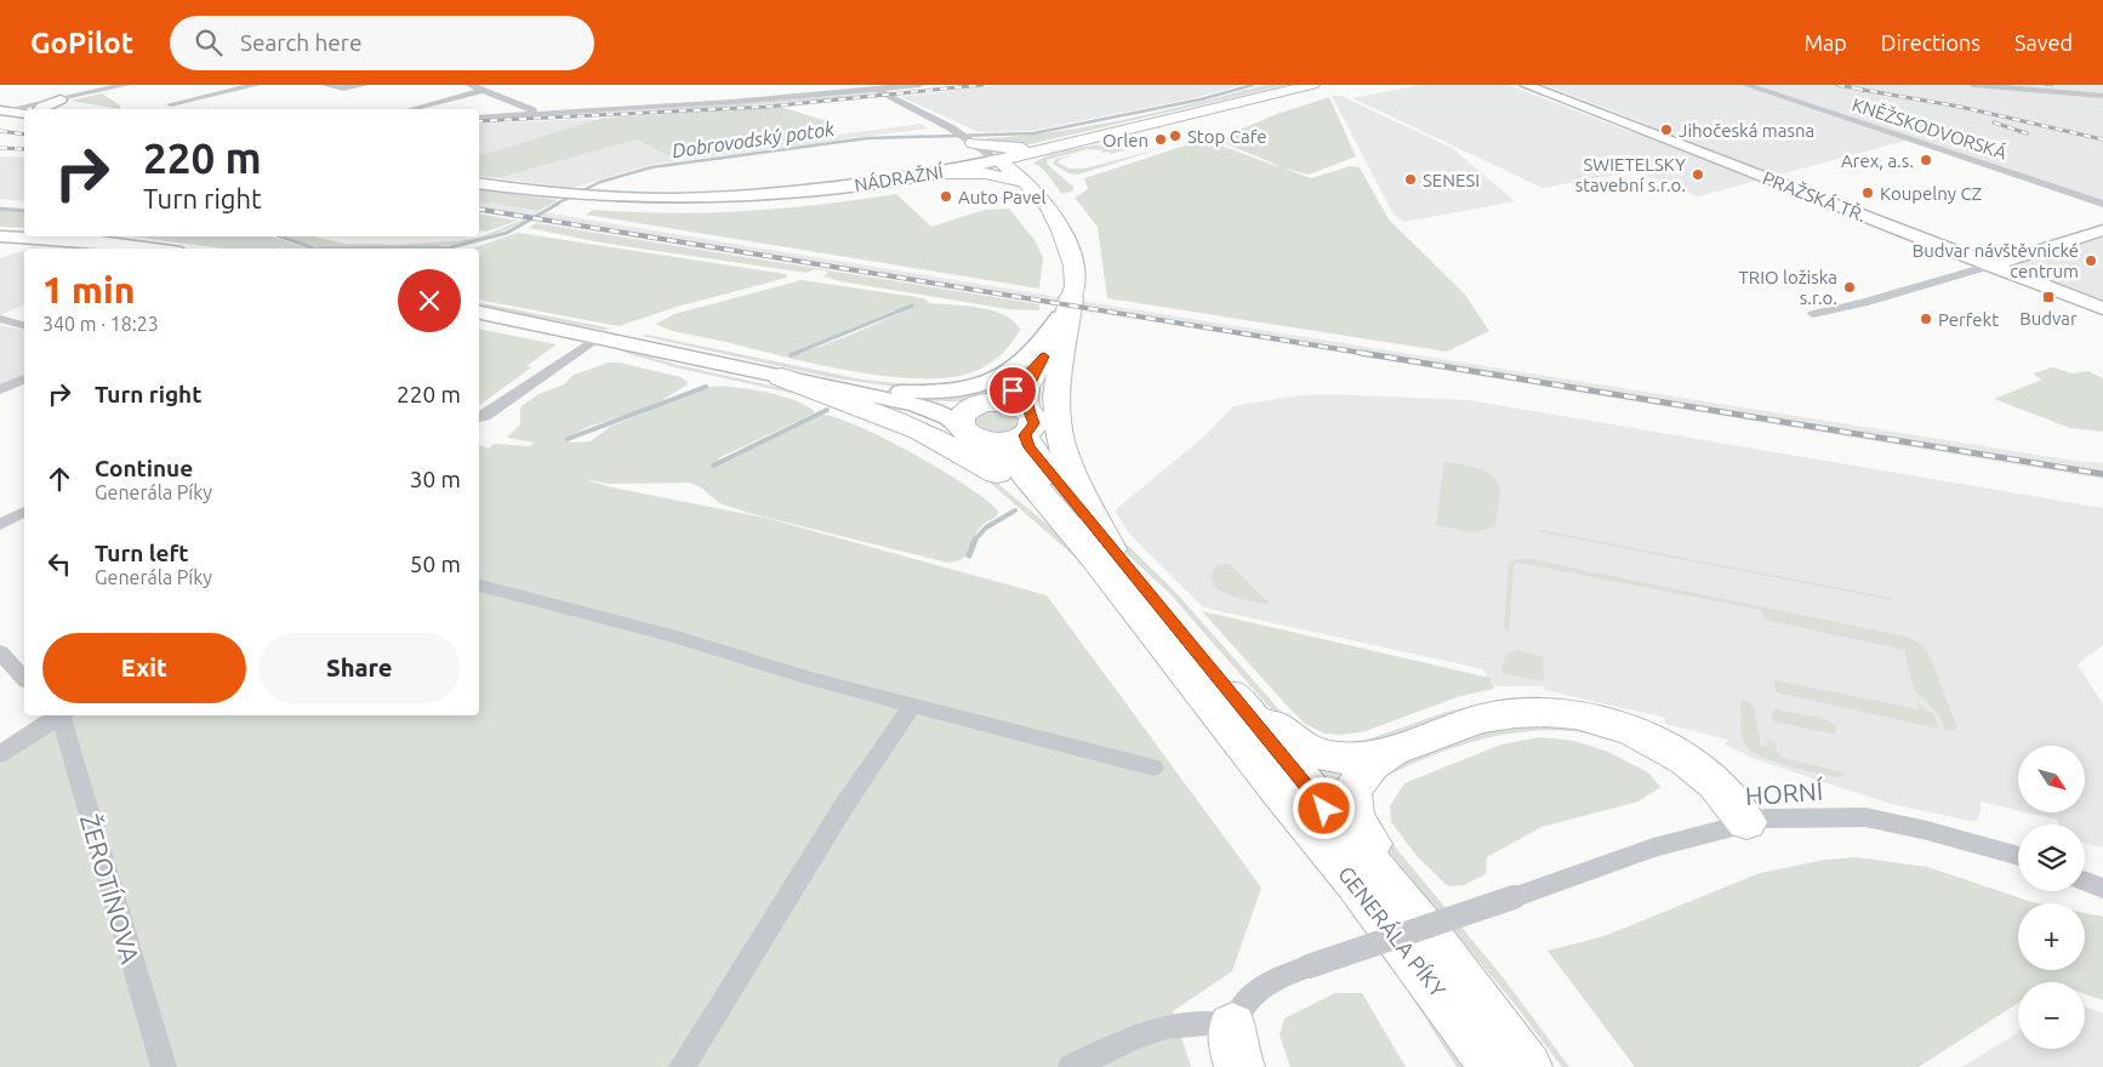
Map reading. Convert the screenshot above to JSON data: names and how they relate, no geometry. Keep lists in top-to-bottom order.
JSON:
{
  "streets": {
    "highway": ["GENERÁLA PÍKY"],
    "main road": ["NÁDRAŽNÍ", "PRAŽSKÁ TŘ."],
    "street": ["KNĚŽSKODVORSKÁ", "HORNÍ", "ŽEROTÍNOVA"]
  },
  "water": ["Dobrovodský potok"],
  "places": {
    "other": [
      "Jihočeská masna",
      "Stop Cafe",
      "Orlen",
      "Arex, a.s.",
      "SWIETELSKY stavební s.r.o.",
      "SENESI",
      "Koupelny CZ",
      "Auto Pavel",
      "Budvar návštěvnické centrum",
      "TRIO ložiska s.r.o.",
      "Perfekt"
    ],
    "transit": ["Budvar"]
  },
  "north": "bottom right",
  "page": {
    "header": "GoPilot",
    "search": "Search here",
    "nav": ["Map", "Directions", "Saved"],
    "turn": ["220 m", "Turn right"],
    "heading": ["1 min", "340 m · 18:23"],
    "list": [
      {
        "name": "Turn right",
        "value": "220 m"
      },
      {
        "name": "Continue",
        "note": "Generála Píky",
        "value": "30 m"
      },
      {
        "name": "Turn left",
        "note": "Generála Píky",
        "value": "50 m"
      }
    ],
    "buttons": ["Exit", "Share"],
    "map_buttons": ["+", "−"]
  }
}
